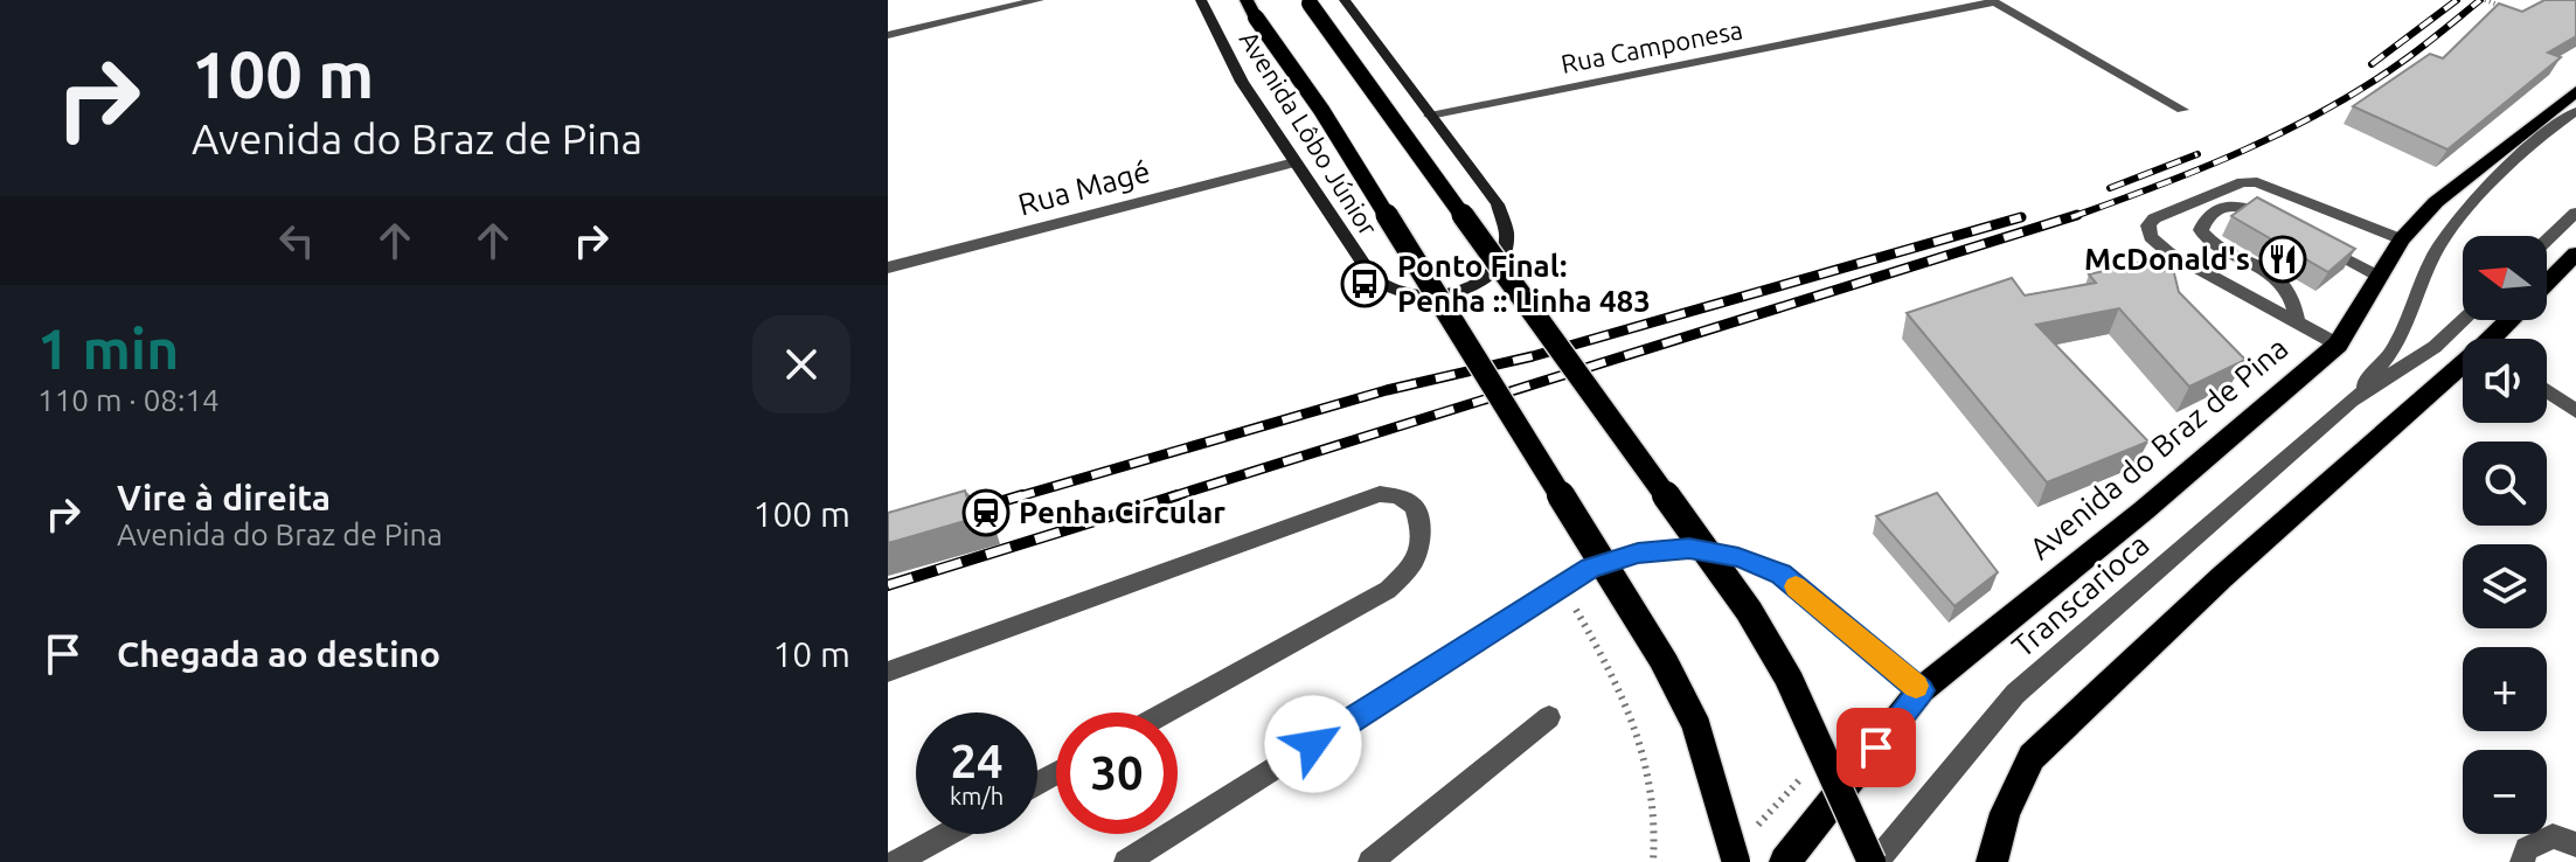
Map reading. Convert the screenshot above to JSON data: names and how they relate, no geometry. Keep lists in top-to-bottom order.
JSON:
{
  "streets": {
    "main road": ["Avenida Lôbo Júnior", "Avenida do Braz de Pina"],
    "street": ["Rua Camponesa", "Rua Magé", "Transcarioca"]
  },
  "crossings": [
    ["Rua Camponesa", "Avenida Lôbo Júnior"],
    ["Avenida Lôbo Júnior", "Rua Magé"]
  ],
  "places": {
    "restaurant": ["McDonald's"],
    "bus stop": ["Ponto Final: Penha :: Linha 483"],
    "station": ["Penha Circular"]
  },
  "north": "left",
  "page": {
    "turn": ["100 m", "Avenida do Braz de Pina"],
    "map_buttons": ["+", "−"],
    "heading": ["1 min", "110 m · 08:14"],
    "list": [
      {
        "name": "Vire à direita",
        "note": "Avenida do Braz de Pina",
        "value": "100 m"
      },
      {
        "name": "Chegada ao destino",
        "value": "10 m"
      }
    ],
    "speed": "24 km/h",
    "limit": "30"
  }
}
